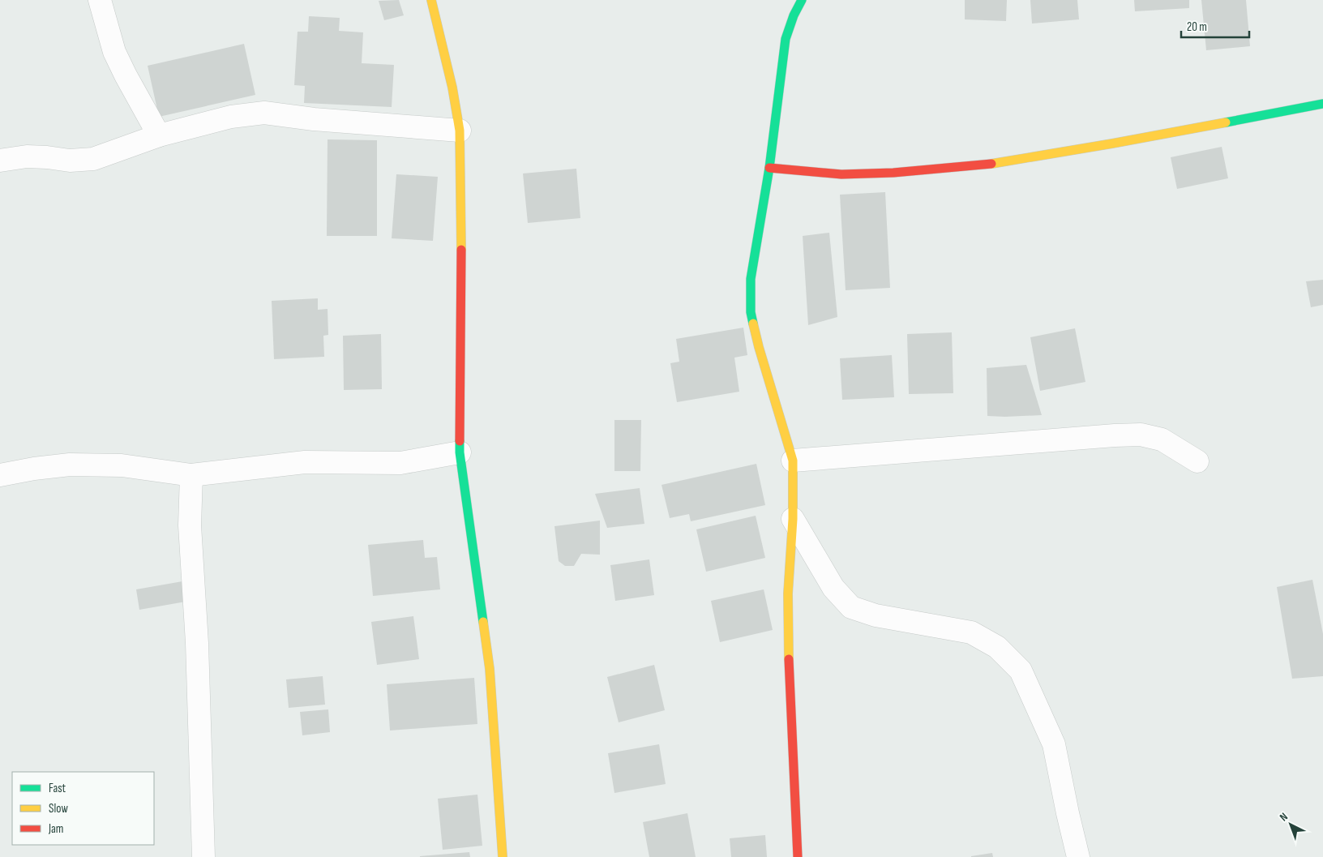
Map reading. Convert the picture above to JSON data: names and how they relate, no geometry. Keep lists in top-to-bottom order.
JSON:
{
  "legend": ["Fast", "Slow", "Jam"],
  "scale_bar": "20 m",
  "north": "top left"
}
